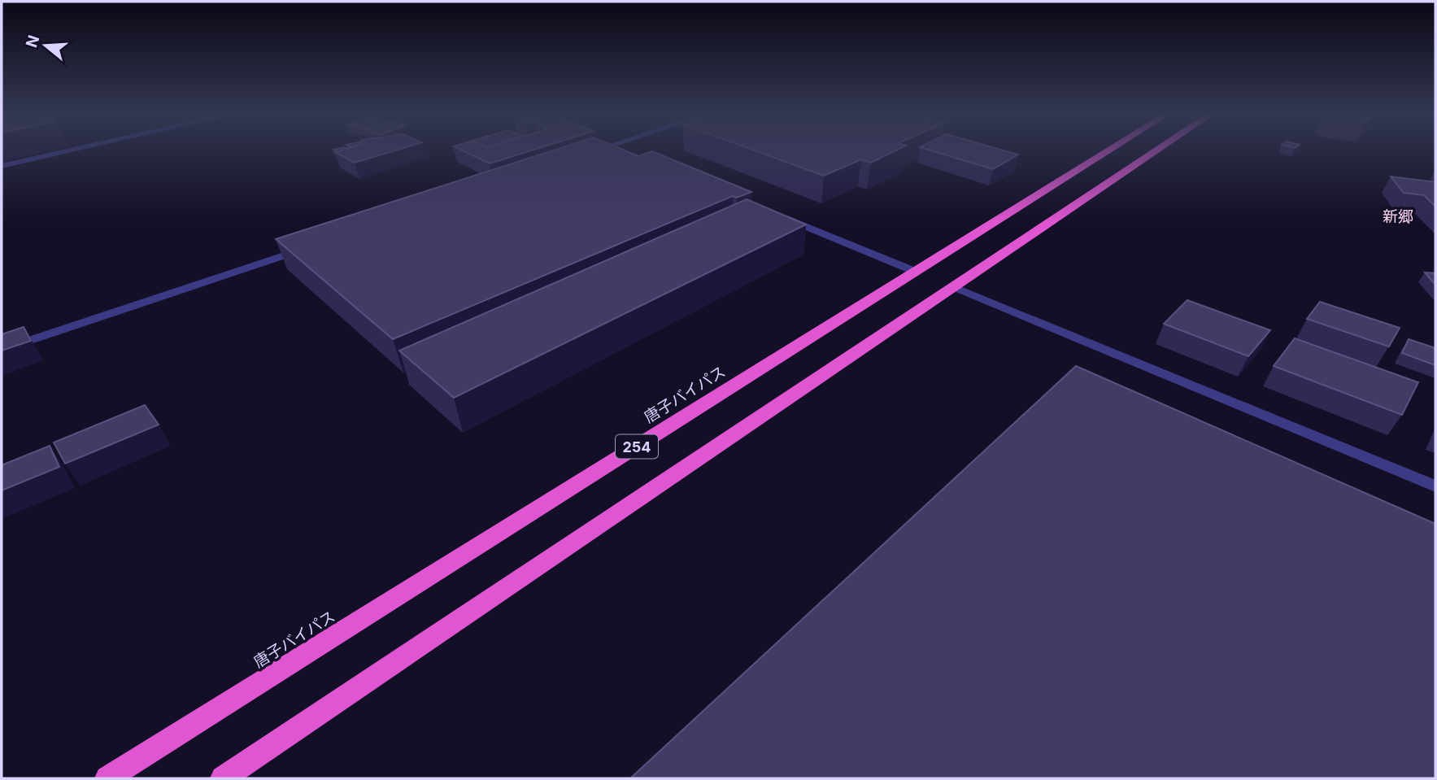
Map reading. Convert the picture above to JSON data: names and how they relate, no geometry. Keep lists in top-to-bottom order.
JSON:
{
  "streets": {
    "highway": ["唐子バイパス", "254"]
  },
  "districts": ["新郷"],
  "north": "left"
}
